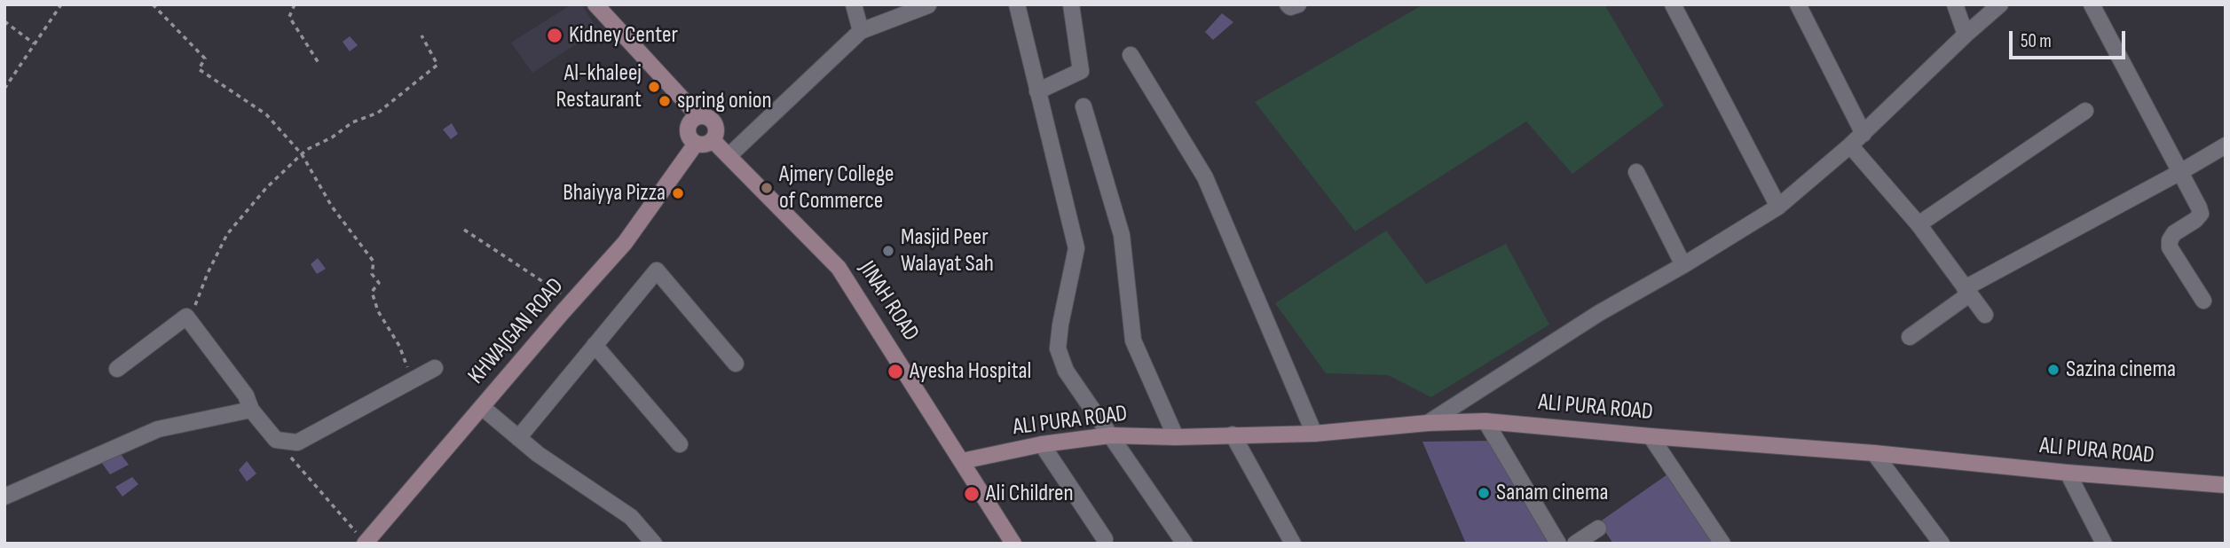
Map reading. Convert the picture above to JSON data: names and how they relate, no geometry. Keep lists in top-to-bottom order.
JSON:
{
  "streets": {
    "street": ["JINAH ROAD", "KHWAJGAN ROAD", "ALI PURA ROAD"]
  },
  "crossings": [
    ["JINAH ROAD", "KHWAJGAN ROAD"],
    ["JINAH ROAD", "ALI PURA ROAD"]
  ],
  "places": [
    "Kidney Center",
    "Al-khaleej Restaurant",
    "spring onion",
    "Ajmery College of Commerce",
    "Bhaiyya Pizza",
    "Masjid Peer Walayat Sah",
    "Sazina cinema",
    "Ayesha Hospital",
    "Sanam cinema",
    "Ali Children"
  ],
  "scale_bar": "50 m"
}
